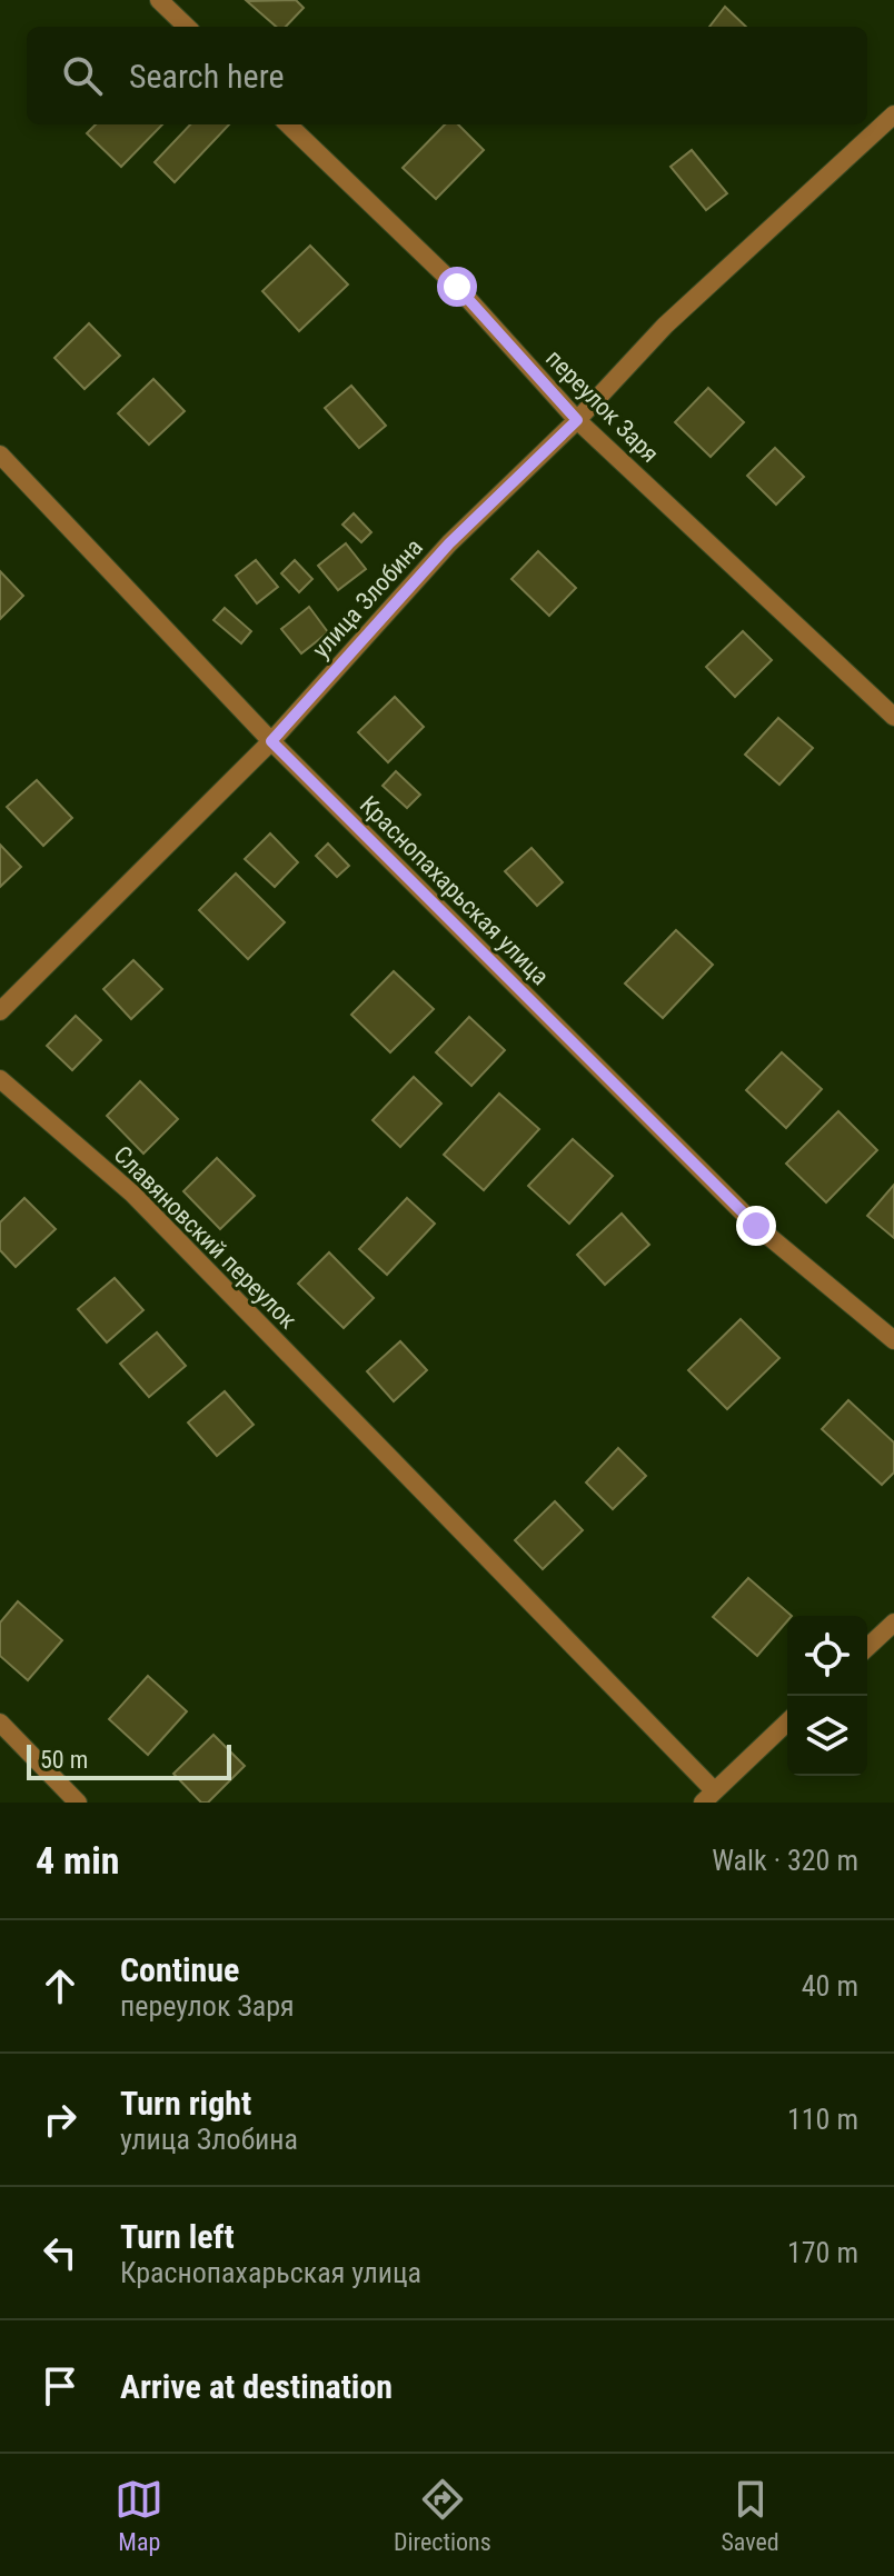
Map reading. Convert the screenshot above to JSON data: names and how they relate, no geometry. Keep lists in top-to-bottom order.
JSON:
{
  "streets": {
    "street": [
      "переулок Заря",
      "улица Злобина",
      "Краснопахарьская улица",
      "Славяновский переулок"
    ]
  },
  "crossings": [
    ["переулок Заря", "улица Злобина"],
    ["улица Злобина", "Краснопахарьская улица"]
  ],
  "scale_bar": "50 m",
  "page": {
    "search": "Search here",
    "scale": "50 m",
    "heading": ["4 min", "Walk · 320 m"],
    "list": [
      ["Continue", "переулок Заря", "40 m"],
      ["Turn right", "улица Злобина", "110 m"],
      ["Turn left", "Краснопахарьская улица", "170 m"],
      "Arrive at destination"
    ],
    "nav": ["Map", "Directions", "Saved"]
  }
}
